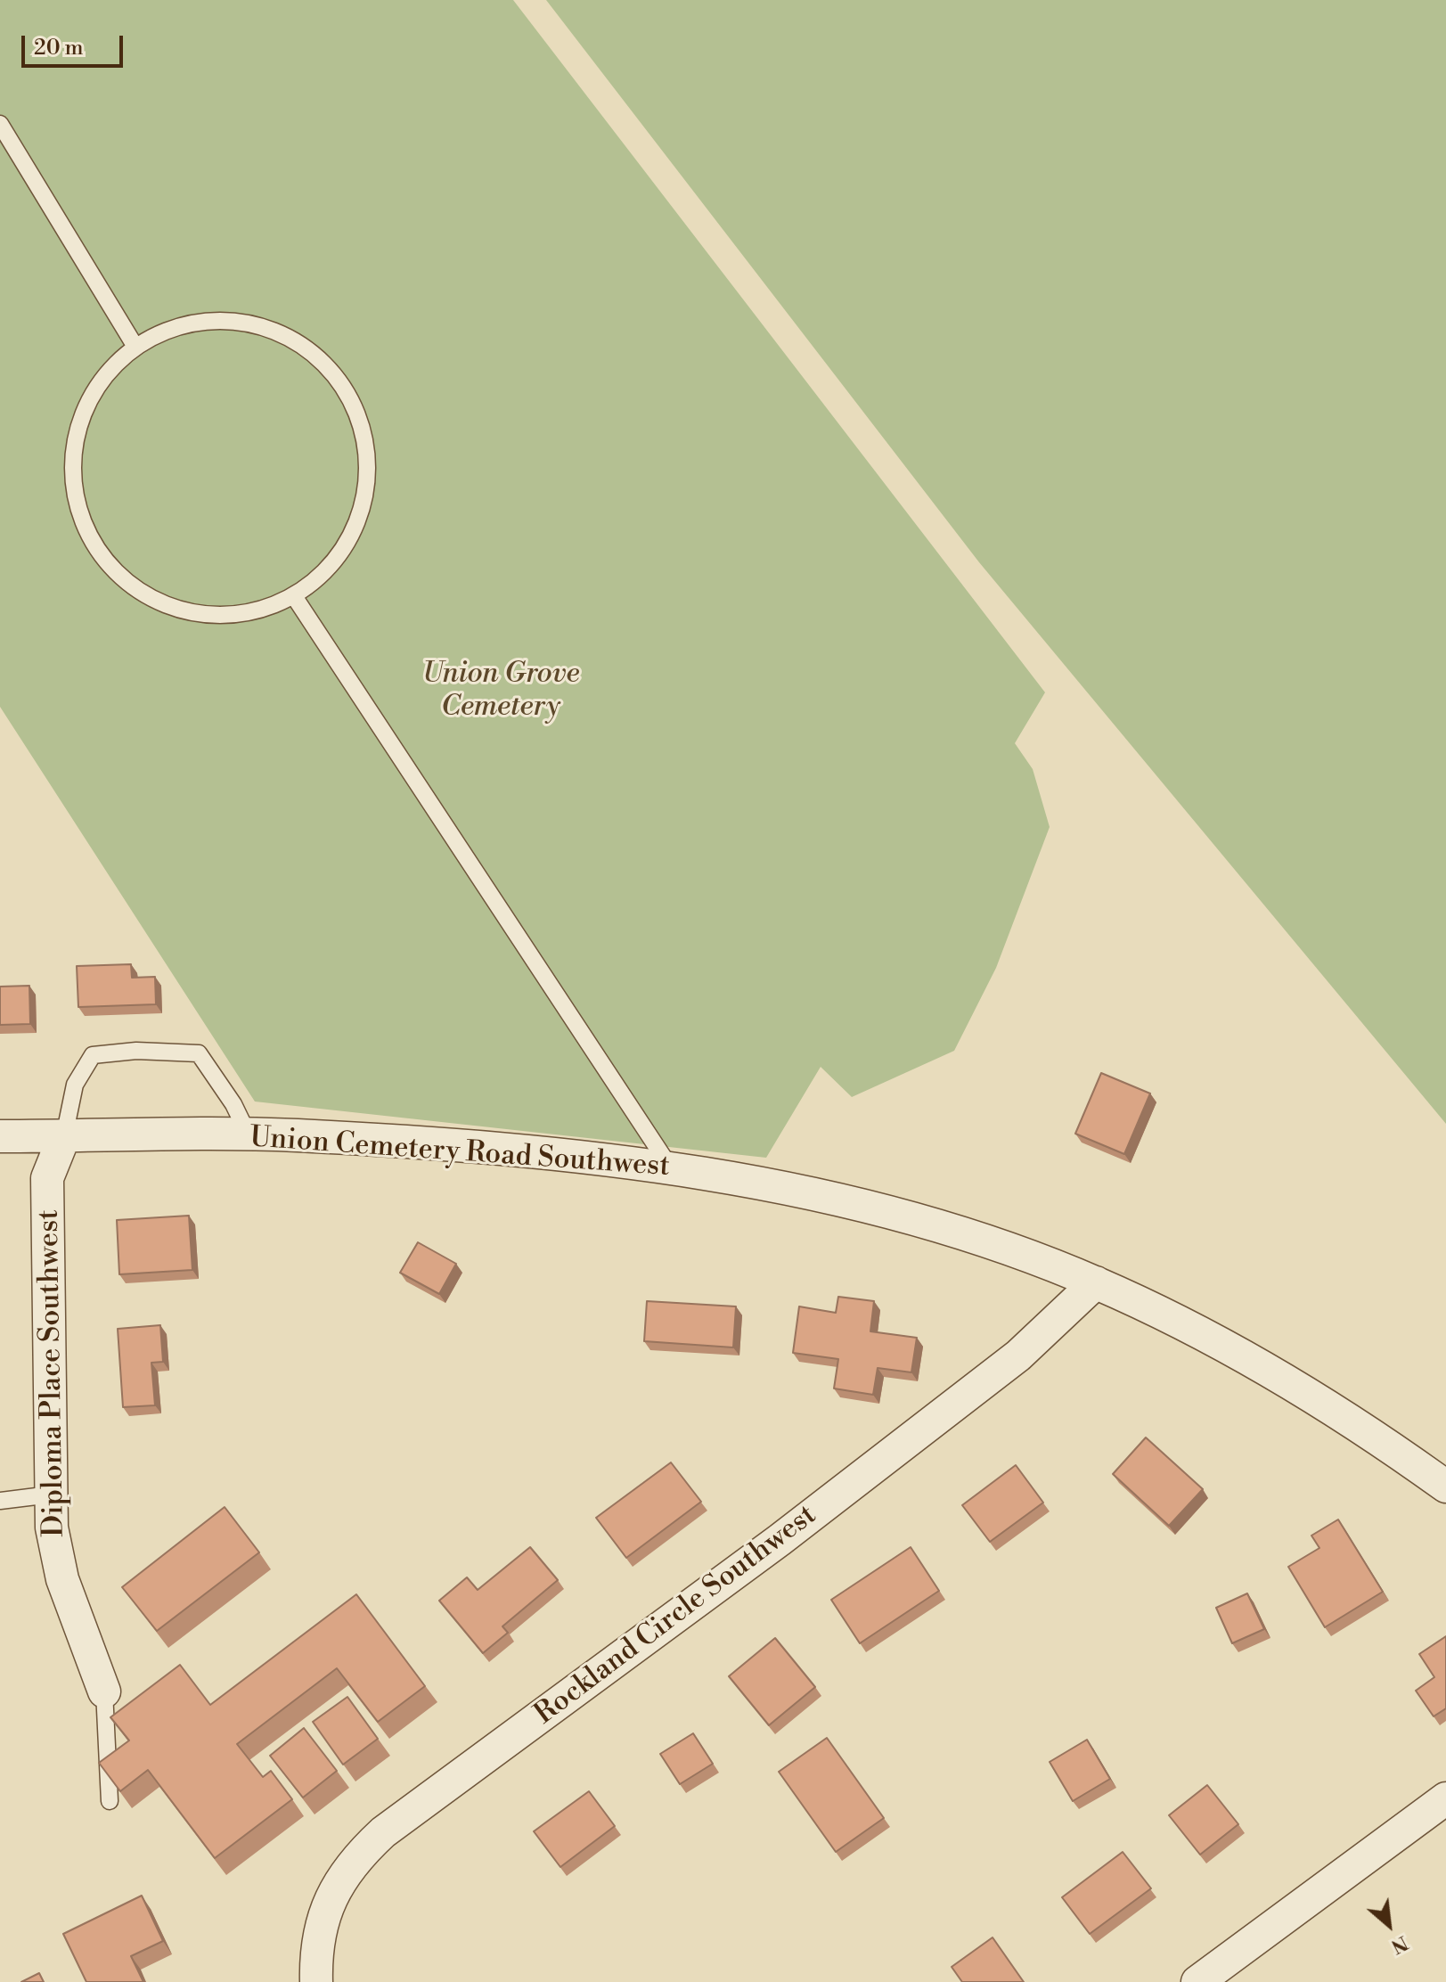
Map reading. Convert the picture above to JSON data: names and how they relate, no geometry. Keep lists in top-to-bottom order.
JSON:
{
  "streets": {
    "street": ["Union Cemetery Road Southwest", "Diploma Place Southwest", "Rockland Circle Southwest"]
  },
  "crossings": [
    ["Union Cemetery Road Southwest", "Diploma Place Southwest"],
    ["Union Cemetery Road Southwest", "Rockland Circle Southwest"]
  ],
  "parks": ["Union Grove Cemetery"],
  "scale_bar": "20 m",
  "north": "bottom right"
}
